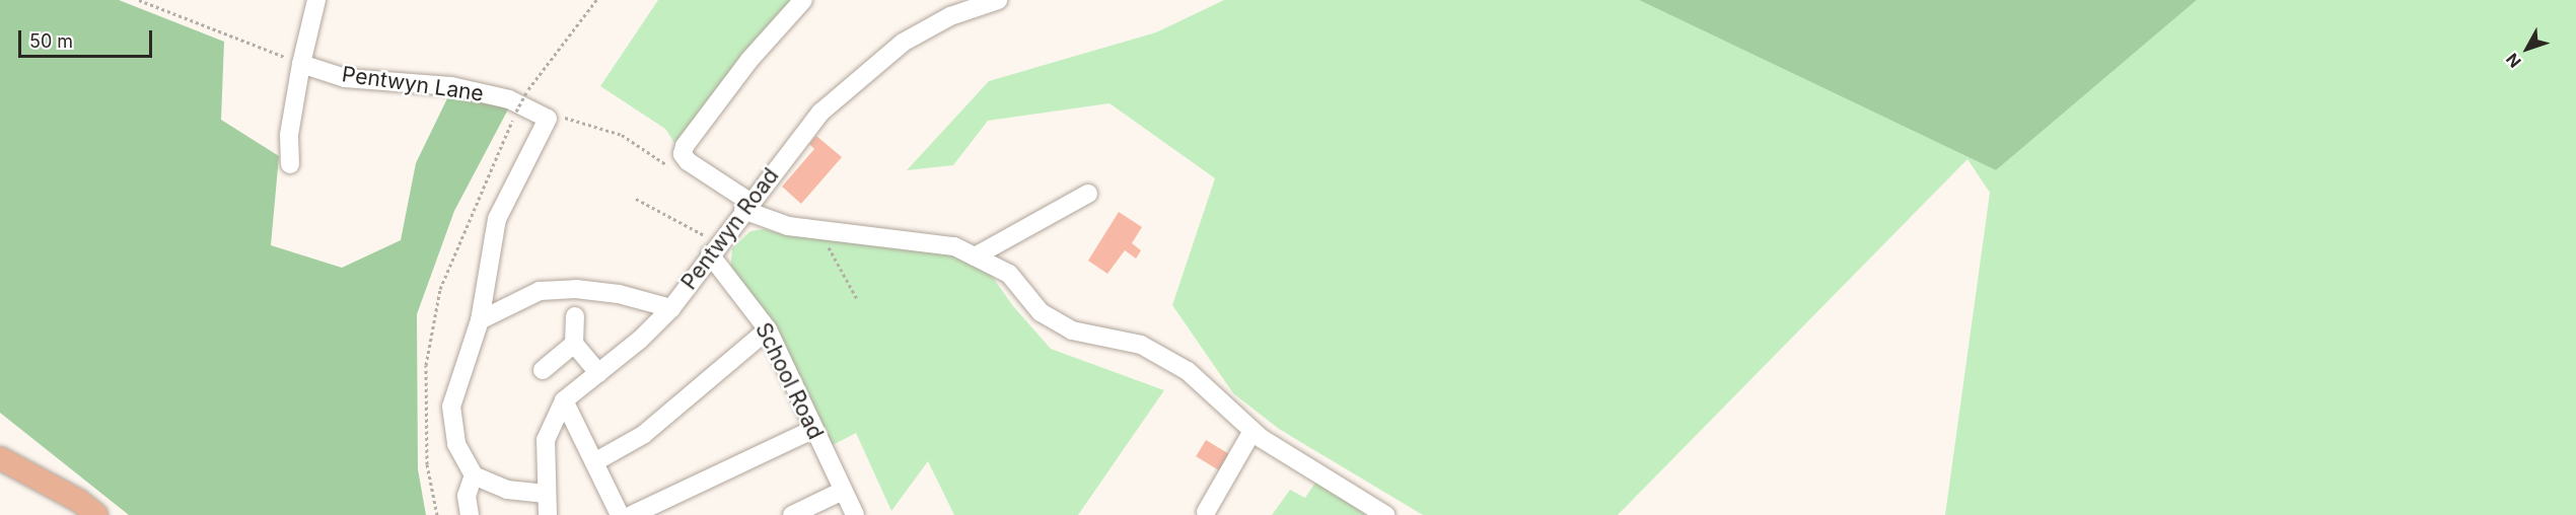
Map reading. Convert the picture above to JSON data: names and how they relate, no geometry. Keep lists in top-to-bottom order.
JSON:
{
  "streets": {
    "street": ["Pentwyn Lane", "Pentwyn Road", "School Road"]
  },
  "crossings": [
    ["Pentwyn Road", "School Road"]
  ],
  "scale_bar": "50 m",
  "north": "bottom left"
}
